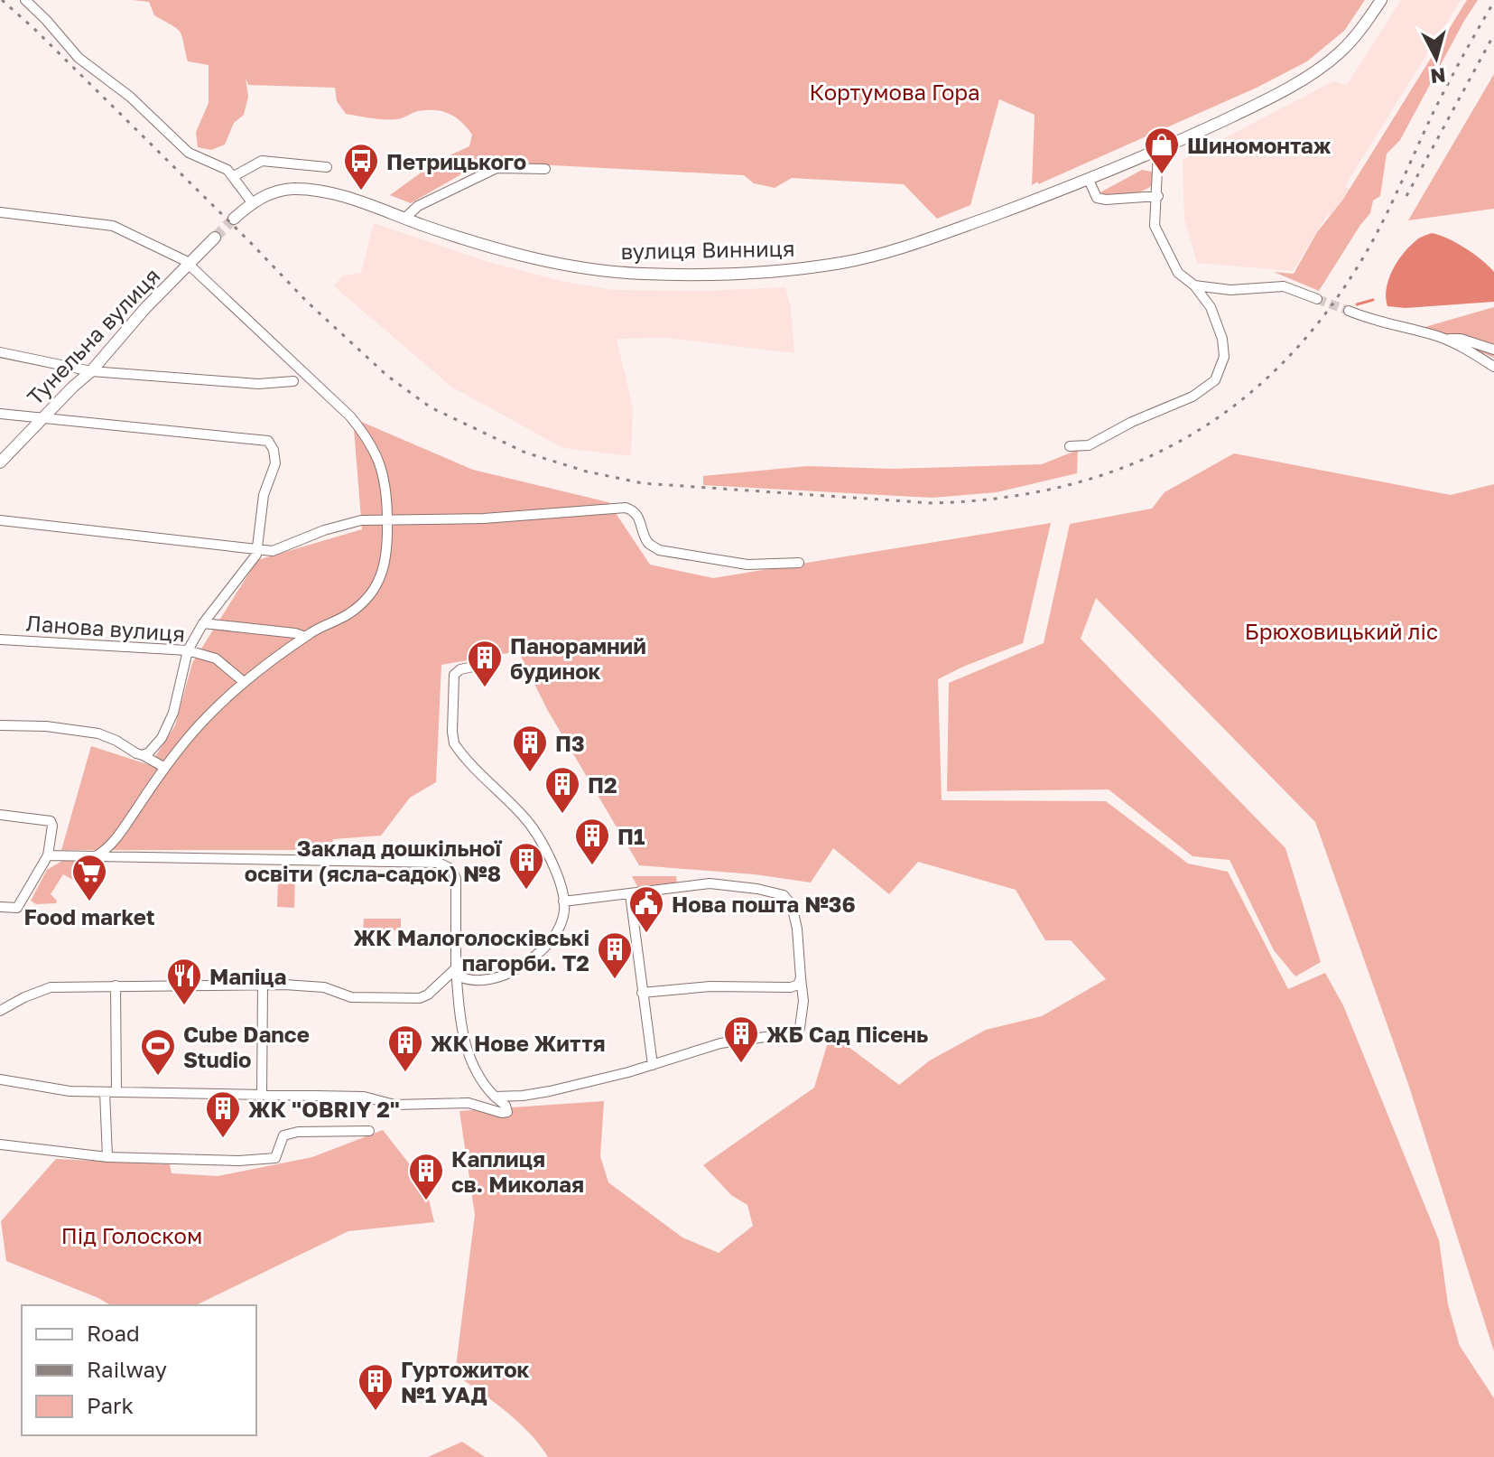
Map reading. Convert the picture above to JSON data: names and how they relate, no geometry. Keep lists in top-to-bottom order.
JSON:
{
  "streets": {
    "main road": ["вулиця Винниця", "Тунельна вулиця"],
    "street": ["Ланова вулиця"]
  },
  "parks": ["Кортумова Гора", "Брюховицький ліс", "Під Голоском"],
  "places": {
    "shop": ["Шиномонтаж"],
    "bus stop": ["Петрицького"],
    "building": [
      "Панорамний будинок",
      "П3",
      "П2",
      "П1",
      "Заклад дошкільної освіти (ясла-садок) №8",
      "ЖК Малоголосківські пагорби. Т2",
      "ЖБ Сад Пісень",
      "ЖК Нове Життя",
      "ЖК \"OBRIY 2\"",
      "Каплиця св. Миколая",
      "Гуртожиток №1 УАД"
    ],
    "supermarket": ["Food market"],
    "public building": ["Нова пошта №36"],
    "restaurant": ["Мапіца"],
    "sports": ["Cube Dance Studio"]
  },
  "legend": ["Road", "Railway", "Park"],
  "north": "bottom"
}
